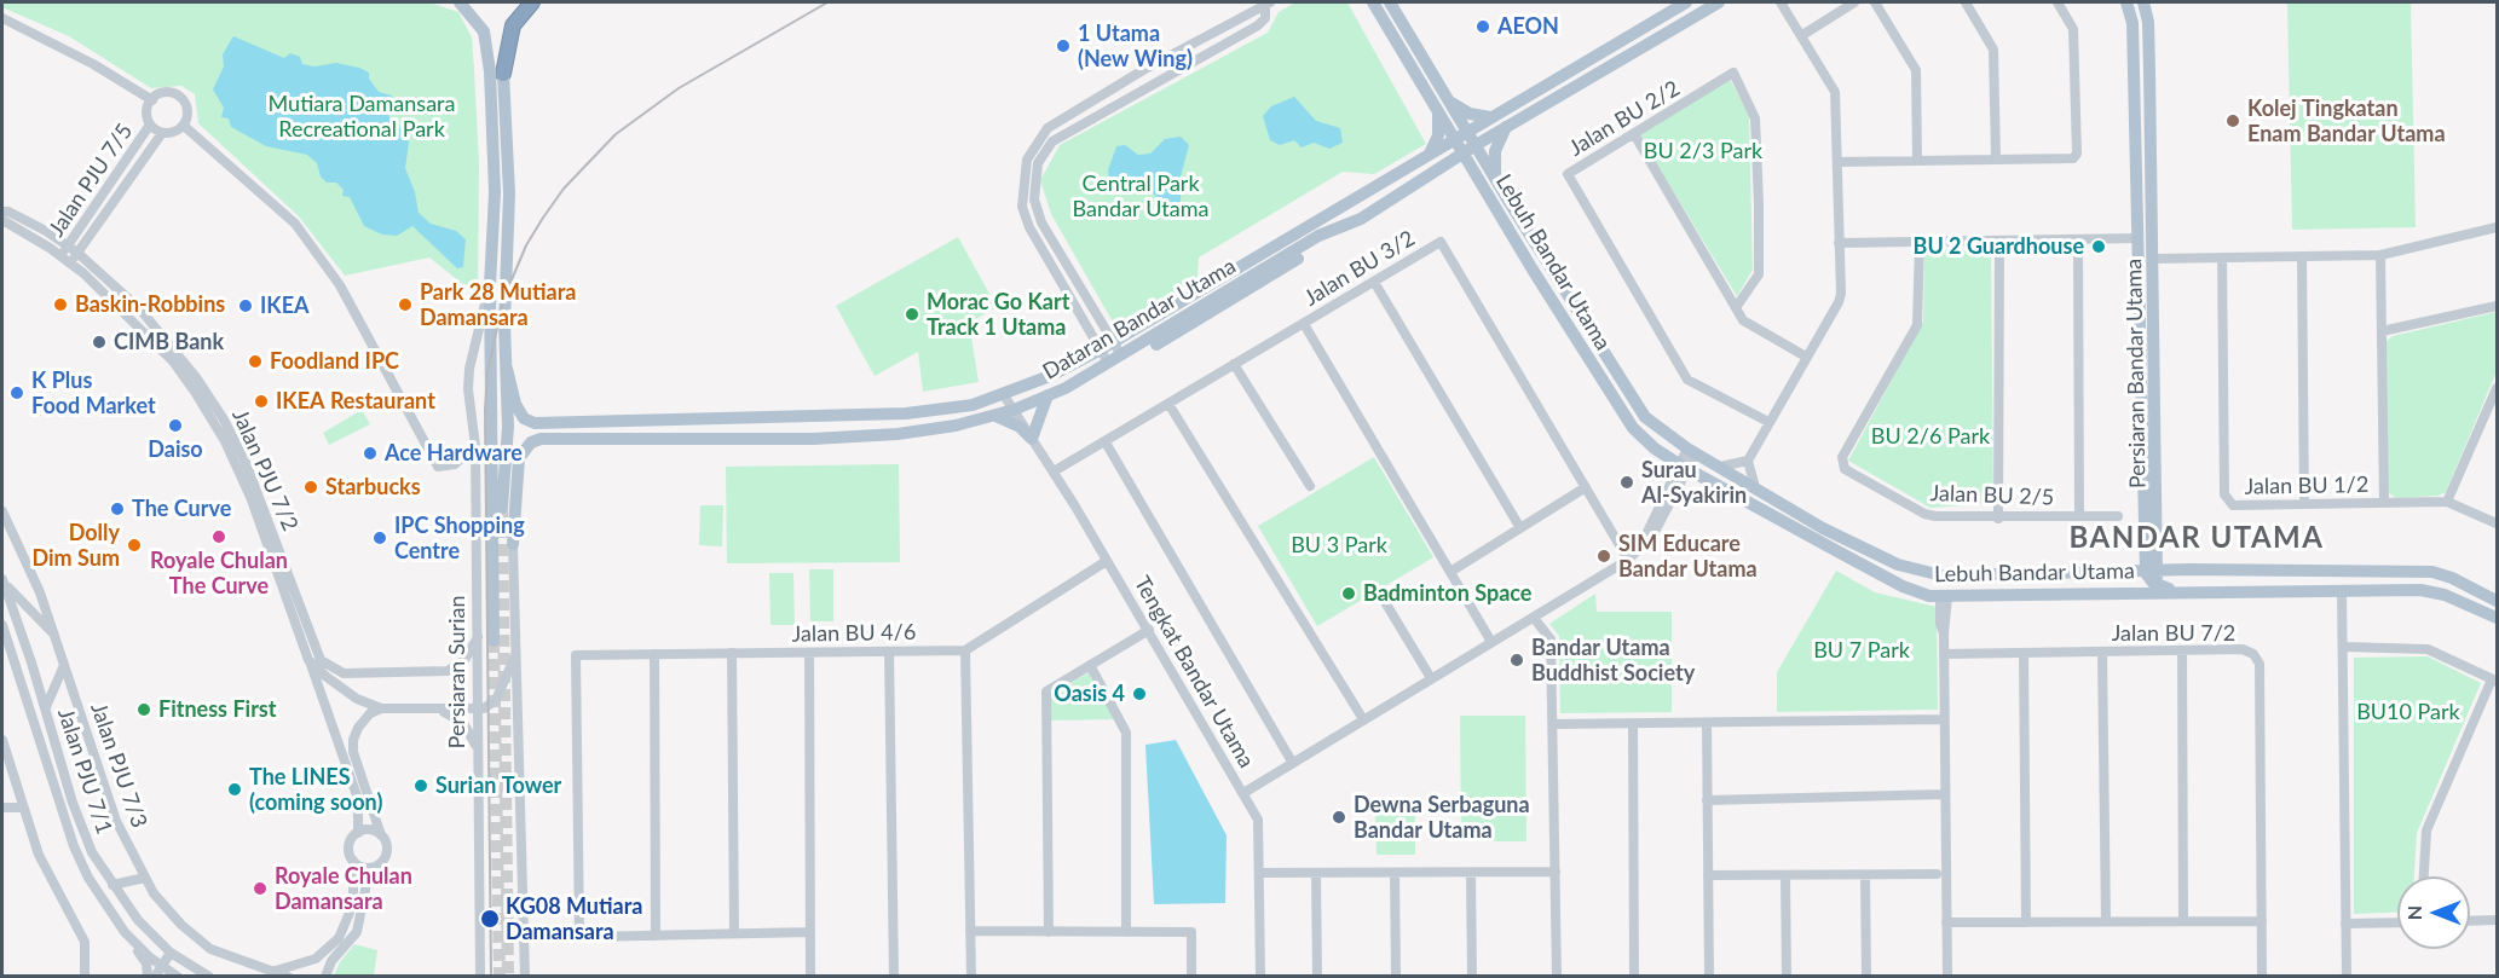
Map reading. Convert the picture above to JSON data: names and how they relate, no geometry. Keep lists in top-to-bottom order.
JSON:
{
  "streets": {
    "main road": [
      "Lebuh Bandar Utama",
      "Dataran Bandar Utama",
      "Persiaran Bandar Utama",
      "Persiaran Surian"
    ],
    "street": [
      "Jalan BU 2/2",
      "Jalan PJU 7/5",
      "Jalan BU 3/2",
      "Jalan PJU 7/2",
      "Jalan BU 1/2",
      "Jalan BU 2/5",
      "Jalan BU 4/6",
      "Jalan BU 7/2",
      "Tengkat Bandar Utama",
      "Jalan PJU 7/3",
      "Jalan PJU 7/1"
    ]
  },
  "crossings": [
    ["Jalan PJU 7/5", "Jalan PJU 7/2"],
    ["Lebuh Bandar Utama", "Dataran Bandar Utama"],
    ["Lebuh Bandar Utama", "Persiaran Bandar Utama"],
    ["Jalan BU 3/2", "Tengkat Bandar Utama"],
    ["Dataran Bandar Utama", "Tengkat Bandar Utama"],
    ["Jalan PJU 7/2", "Persiaran Surian"]
  ],
  "districts": ["BANDAR UTAMA"],
  "parks": [
    "Mutiara Damansara Recreational Park",
    "BU 2/3 Park",
    "Central Park Bandar Utama",
    "BU 2/6 Park",
    "BU 3 Park",
    "BU 7 Park",
    "BU10 Park"
  ],
  "places": [
    "AEON",
    "1 Utama (New Wing)",
    "Kolej Tingkatan Enam Bandar Utama",
    "BU 2 Guardhouse",
    "Baskin-Robbins",
    "Park 28 Mutiara Damansara",
    "IKEA",
    "Morac Go Kart Track 1 Utama",
    "CIMB Bank",
    "Foodland IPC",
    "K Plus Food Market",
    "IKEA Restaurant",
    "Daiso",
    "Ace Hardware",
    "Surau Al-Syakirin",
    "Starbucks",
    "The Curve",
    "Royale Chulan The Curve",
    "IPC Shopping Centre",
    "Dolly Dim Sum",
    "SIM Educare Bandar Utama",
    "Badminton Space",
    "Bandar Utama Buddhist Society",
    "Oasis 4",
    "Fitness First",
    "Surian Tower",
    "The LINES (coming soon)",
    "Dewna Serbaguna Bandar Utama",
    "Royale Chulan Damansara",
    "KG08 Mutiara Damansara"
  ],
  "north": "left"
}
